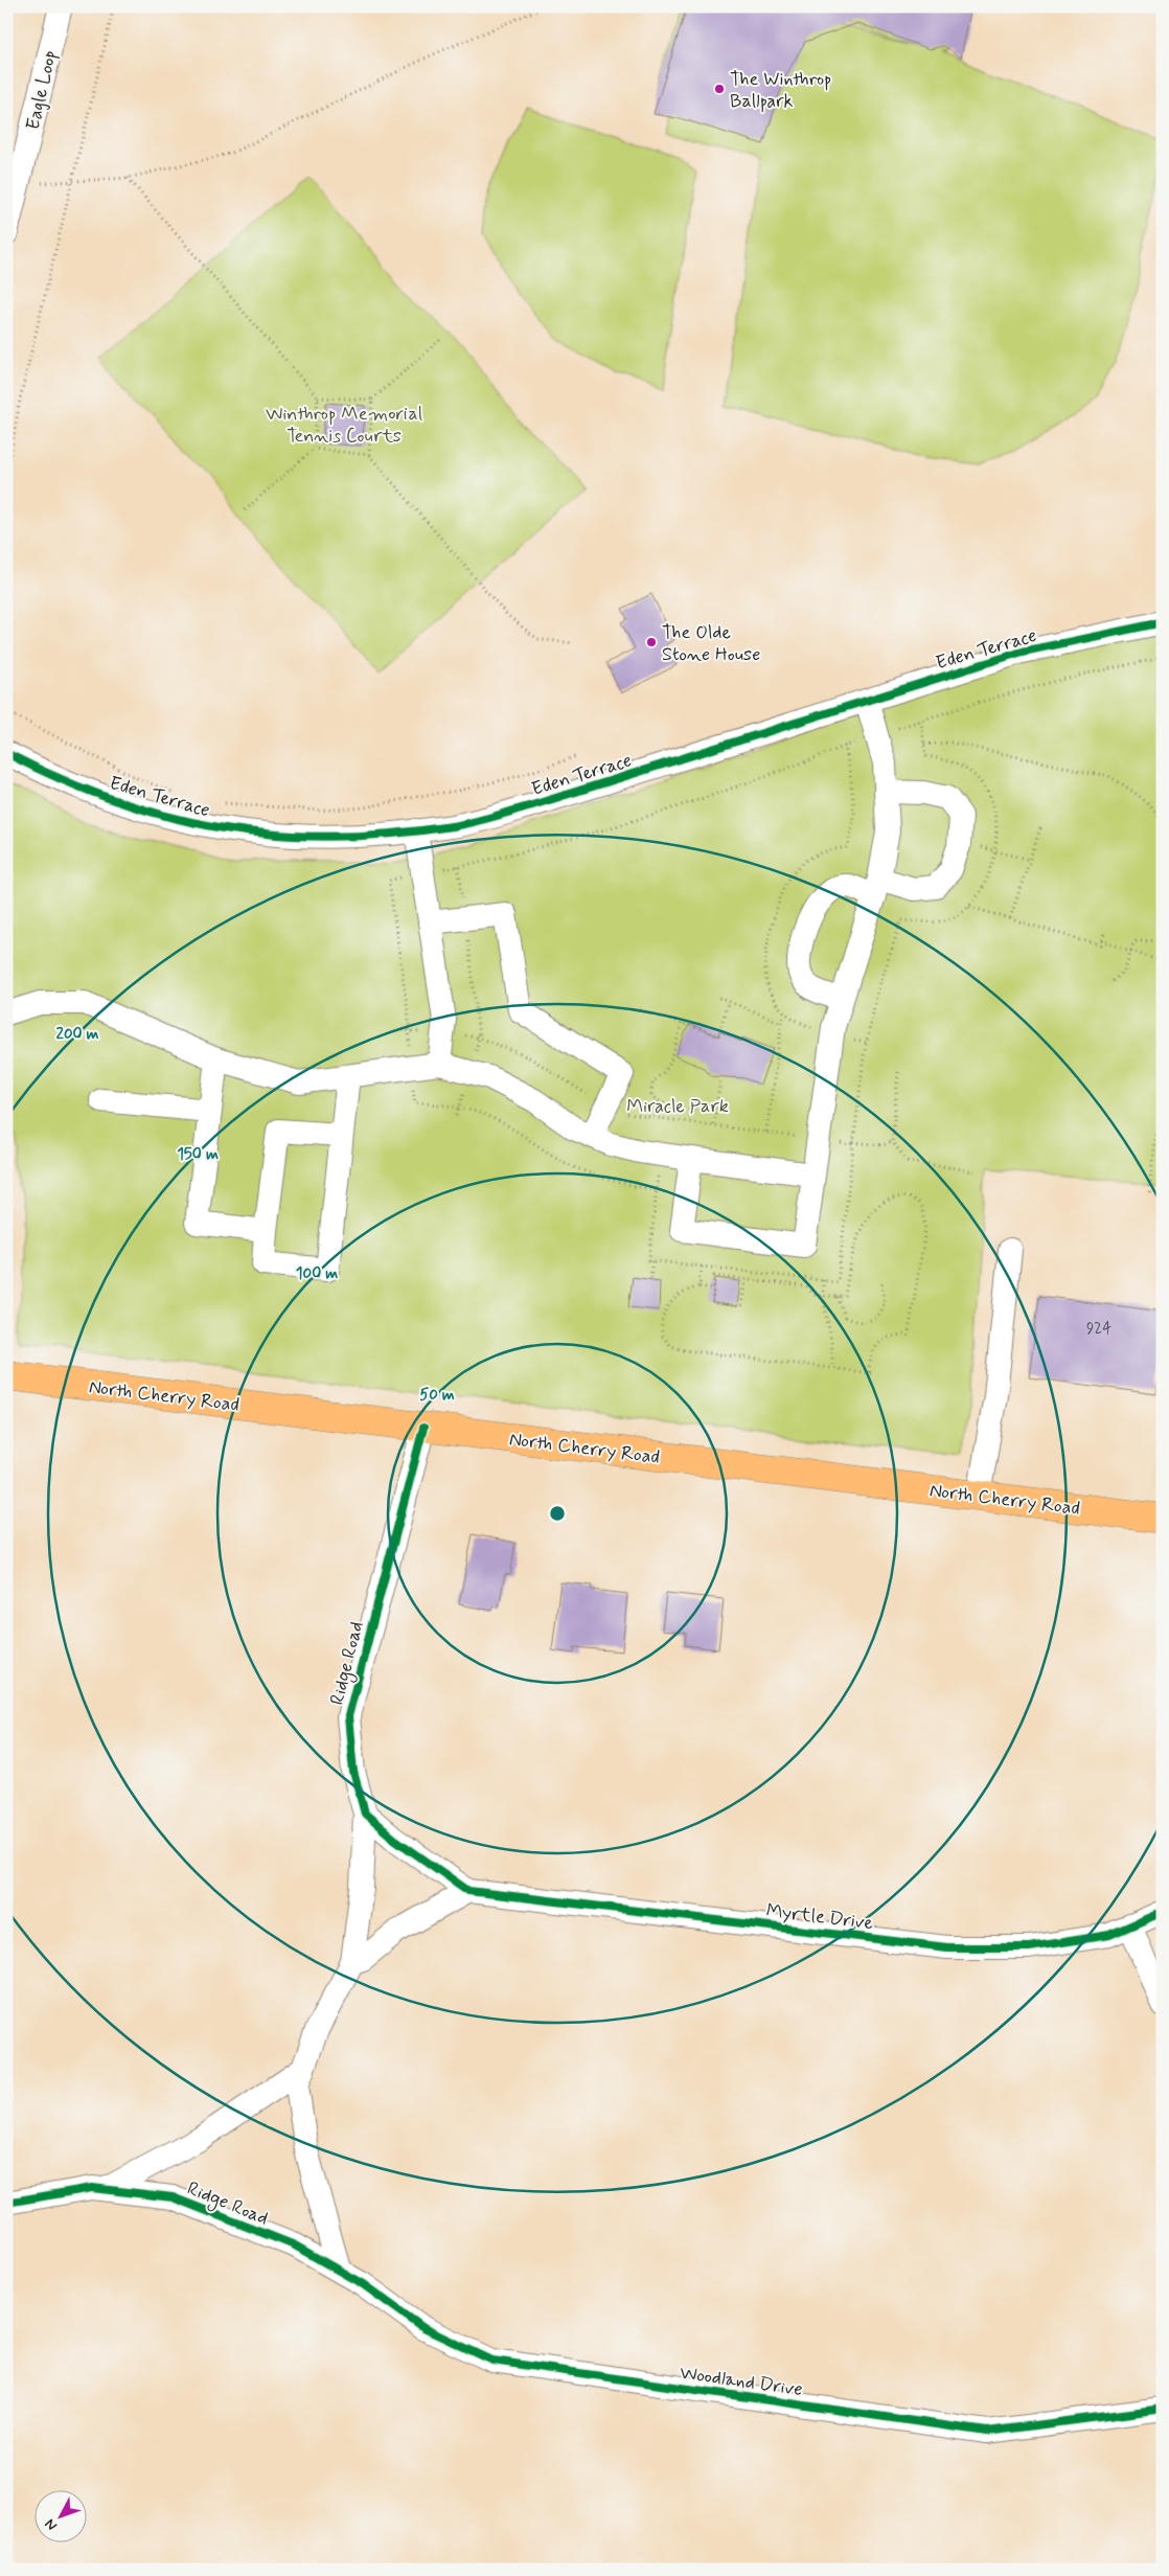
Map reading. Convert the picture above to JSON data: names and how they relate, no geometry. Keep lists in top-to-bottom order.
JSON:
{
  "streets": {
    "main road": ["North Cherry Road"],
    "street": [
      "Eagle Loop",
      "Eden Terrace",
      "Ridge Road",
      "Myrtle Drive",
      "Woodland Drive"
    ]
  },
  "crossings": [
    ["North Cherry Road", "Ridge Road"],
    ["Ridge Road", "Woodland Drive"]
  ],
  "parks": ["Winthrop Memorial Tennis Courts", "Miracle Park"],
  "places": ["The Winthrop Ballpark", "The Olde Stone House"],
  "house_numbers": ["924"],
  "north": "bottom left",
  "rings": [
    "200 m",
    "150 m",
    "100 m",
    "50 m"
  ]
}
